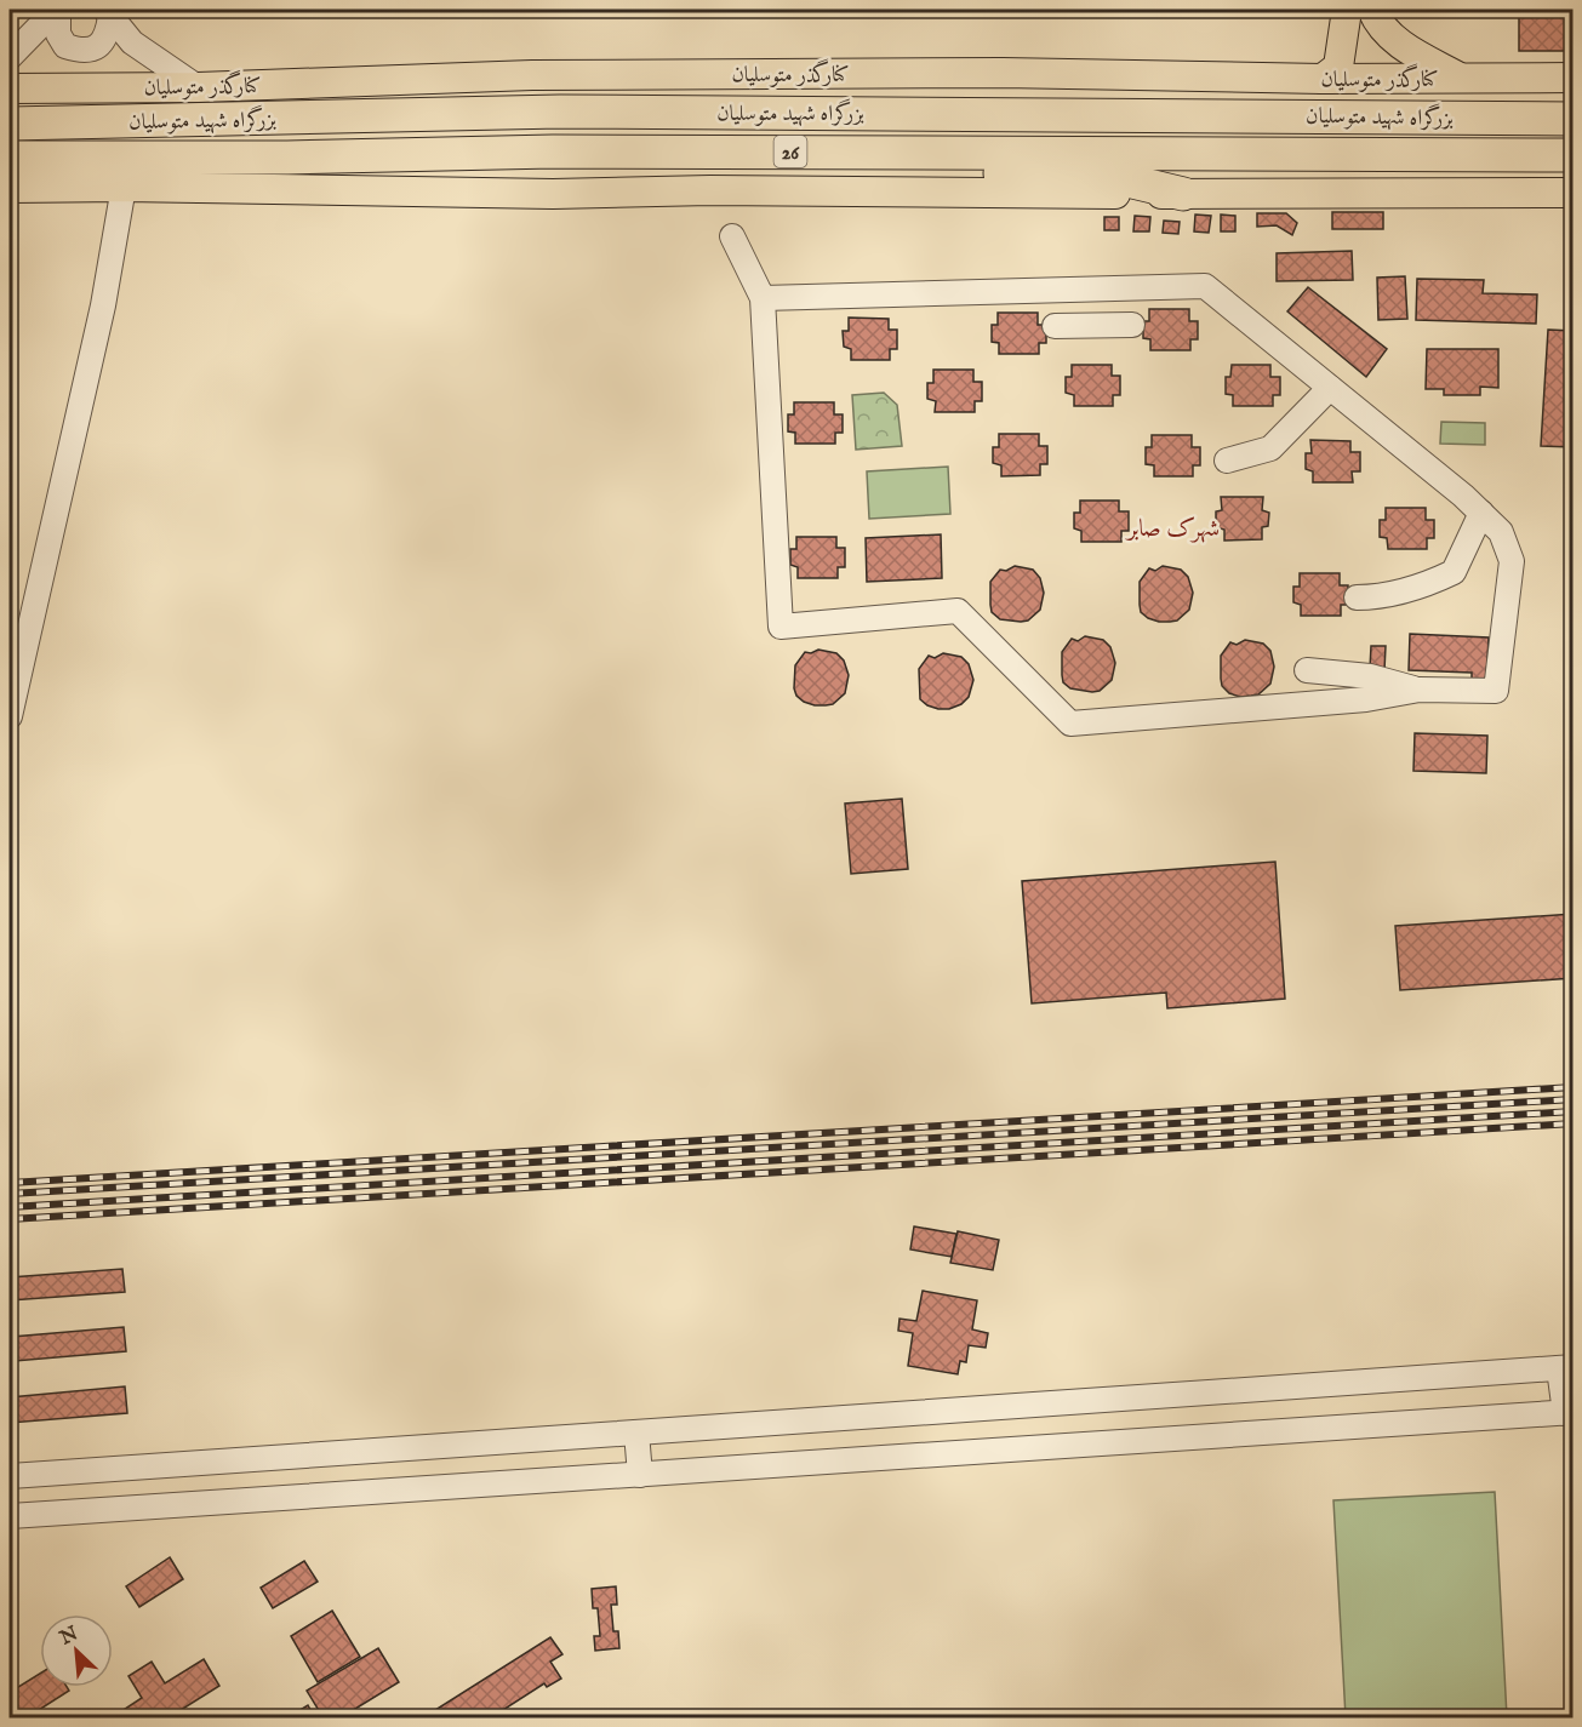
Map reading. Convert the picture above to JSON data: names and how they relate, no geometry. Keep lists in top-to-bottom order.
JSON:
{
  "streets": {
    "highway": ["بزرگراه شهید متوسلیان", "26"],
    "main road": ["کنارگذر متوسلیان"]
  },
  "districts": ["شهرک صابر"],
  "north": "top left"
}
